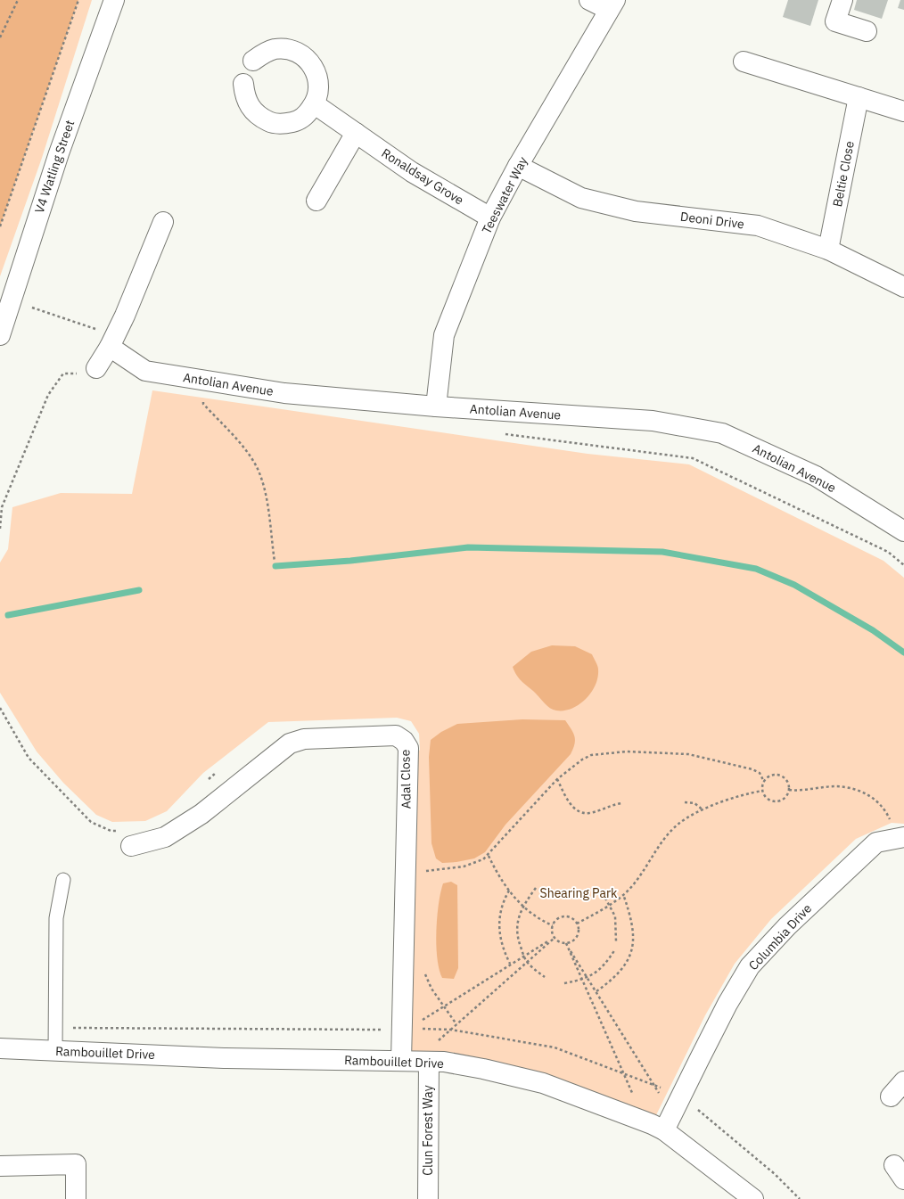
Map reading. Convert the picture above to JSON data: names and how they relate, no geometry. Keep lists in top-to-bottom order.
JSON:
{
  "streets": {
    "street": [
      "V4 Watling Street",
      "Beltie Close",
      "Ronaldsay Grove",
      "Teeswater Way",
      "Deoni Drive",
      "Antolian Avenue",
      "Adal Close",
      "Columbia Drive",
      "Rambouillet Drive",
      "Clun Forest Way"
    ]
  },
  "crossings": [
    ["Beltie Close", "Deoni Drive"],
    ["Ronaldsay Grove", "Teeswater Way"],
    ["Teeswater Way", "Deoni Drive"],
    ["Teeswater Way", "Antolian Avenue"],
    ["Adal Close", "Rambouillet Drive"],
    ["Adal Close", "Clun Forest Way"],
    ["Columbia Drive", "Rambouillet Drive"],
    ["Rambouillet Drive", "Clun Forest Way"]
  ],
  "parks": ["Shearing Park"]
}
